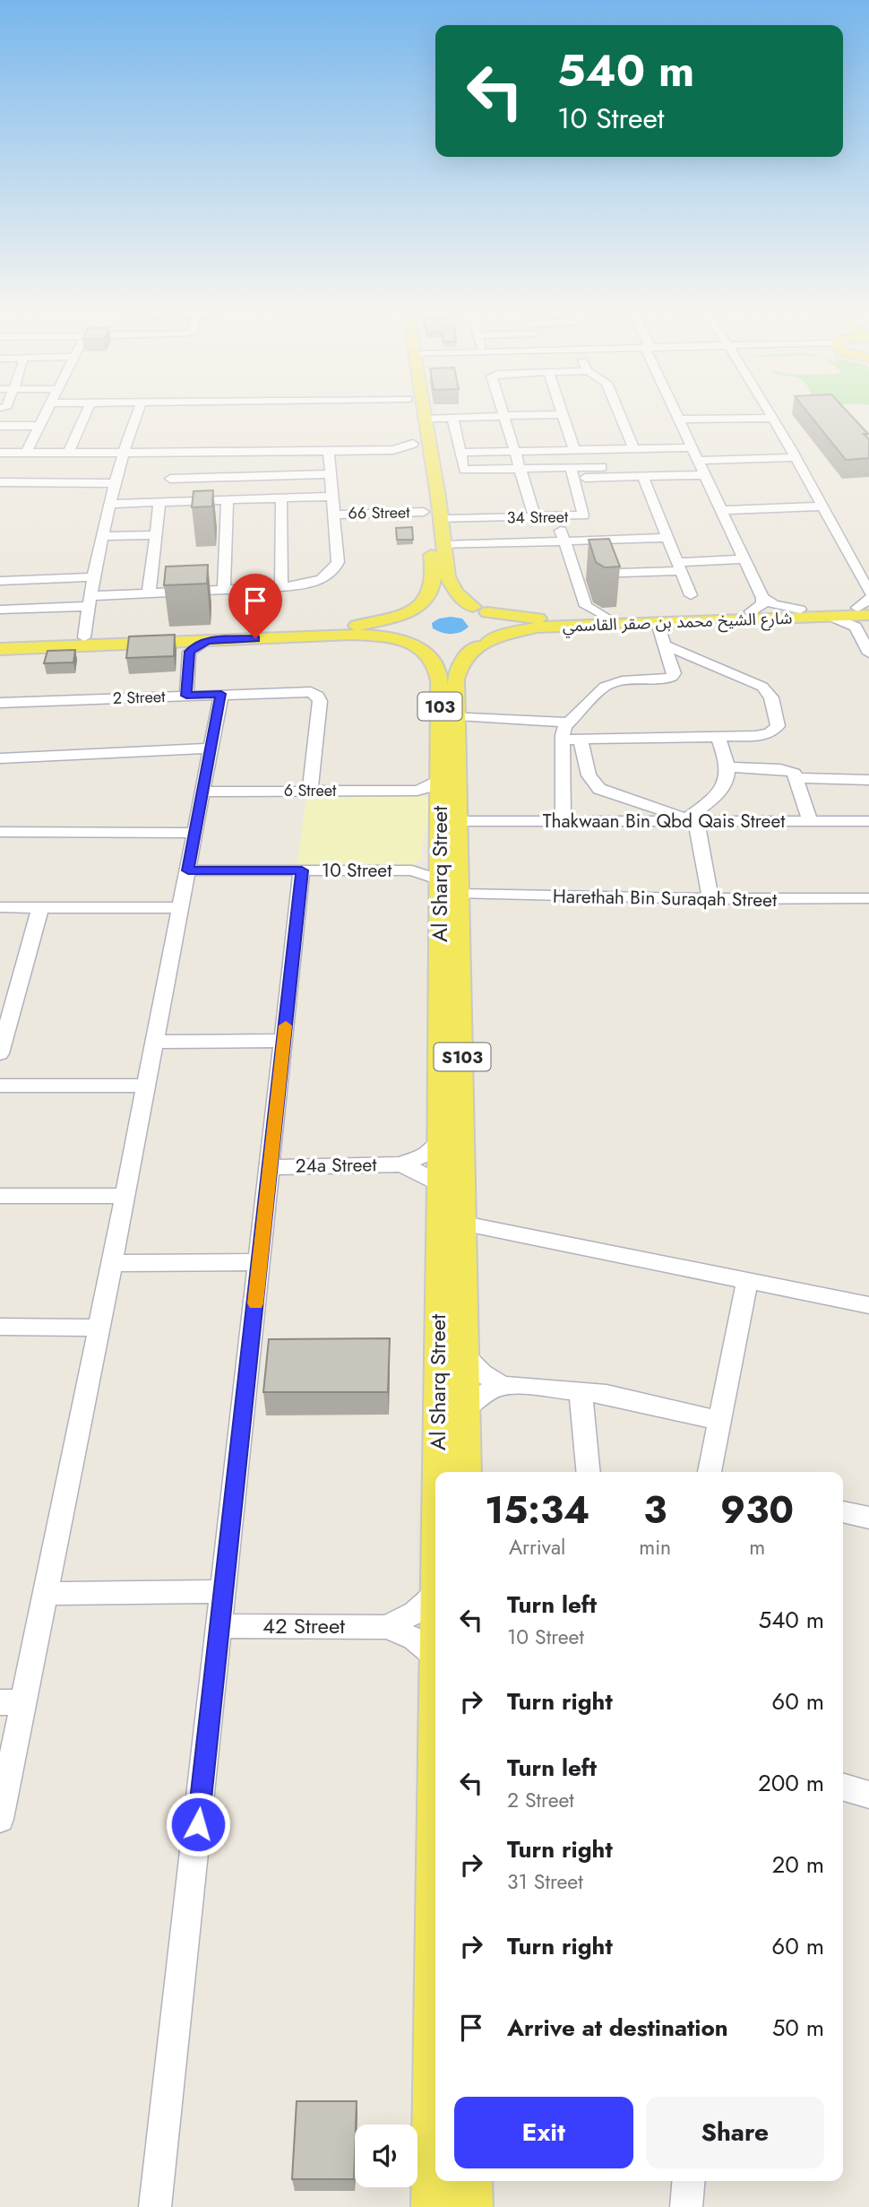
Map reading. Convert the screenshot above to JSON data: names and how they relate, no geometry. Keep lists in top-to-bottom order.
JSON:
{
  "streets": {
    "main road": [
      "شارع الشيخ محمد بن صقر القاسمي",
      "103",
      "Al Sharq Street",
      "S103"
    ],
    "street": [
      "66 Street",
      "34 Street",
      "2 Street",
      "6 Street",
      "Thakwaan Bin Qbd Qais Street",
      "10 Street",
      "Harethah Bin Suraqah Street",
      "24a Street",
      "42 Street"
    ]
  },
  "crossings": [
    ["شارع الشيخ محمد بن صقر القاسمي", "Al Sharq Street"],
    ["2 Street", "6 Street"],
    ["6 Street", "Thakwaan Bin Qbd Qais Street"],
    ["6 Street", "Al Sharq Street"],
    ["Thakwaan Bin Qbd Qais Street", "Al Sharq Street"],
    ["10 Street", "Al Sharq Street"],
    ["10 Street", "Harethah Bin Suraqah Street"],
    ["Al Sharq Street", "Harethah Bin Suraqah Street"],
    ["Al Sharq Street", "24a Street"]
  ],
  "page": {
    "turn": ["540 m", "10 Street"],
    "eta": [
      "15:34",
      "Arrival",
      "3",
      "min",
      "930",
      "m"
    ],
    "list": [
      {
        "name": "Turn left",
        "note": "10 Street",
        "value": "540 m"
      },
      {
        "name": "Turn right",
        "value": "60 m"
      },
      {
        "name": "Turn left",
        "note": "2 Street",
        "value": "200 m"
      },
      {
        "name": "Turn right",
        "note": "31 Street",
        "value": "20 m"
      },
      {
        "name": "Turn right",
        "value": "60 m"
      },
      {
        "name": "Arrive at destination",
        "value": "50 m"
      }
    ],
    "buttons": ["Exit", "Share"]
  }
}
